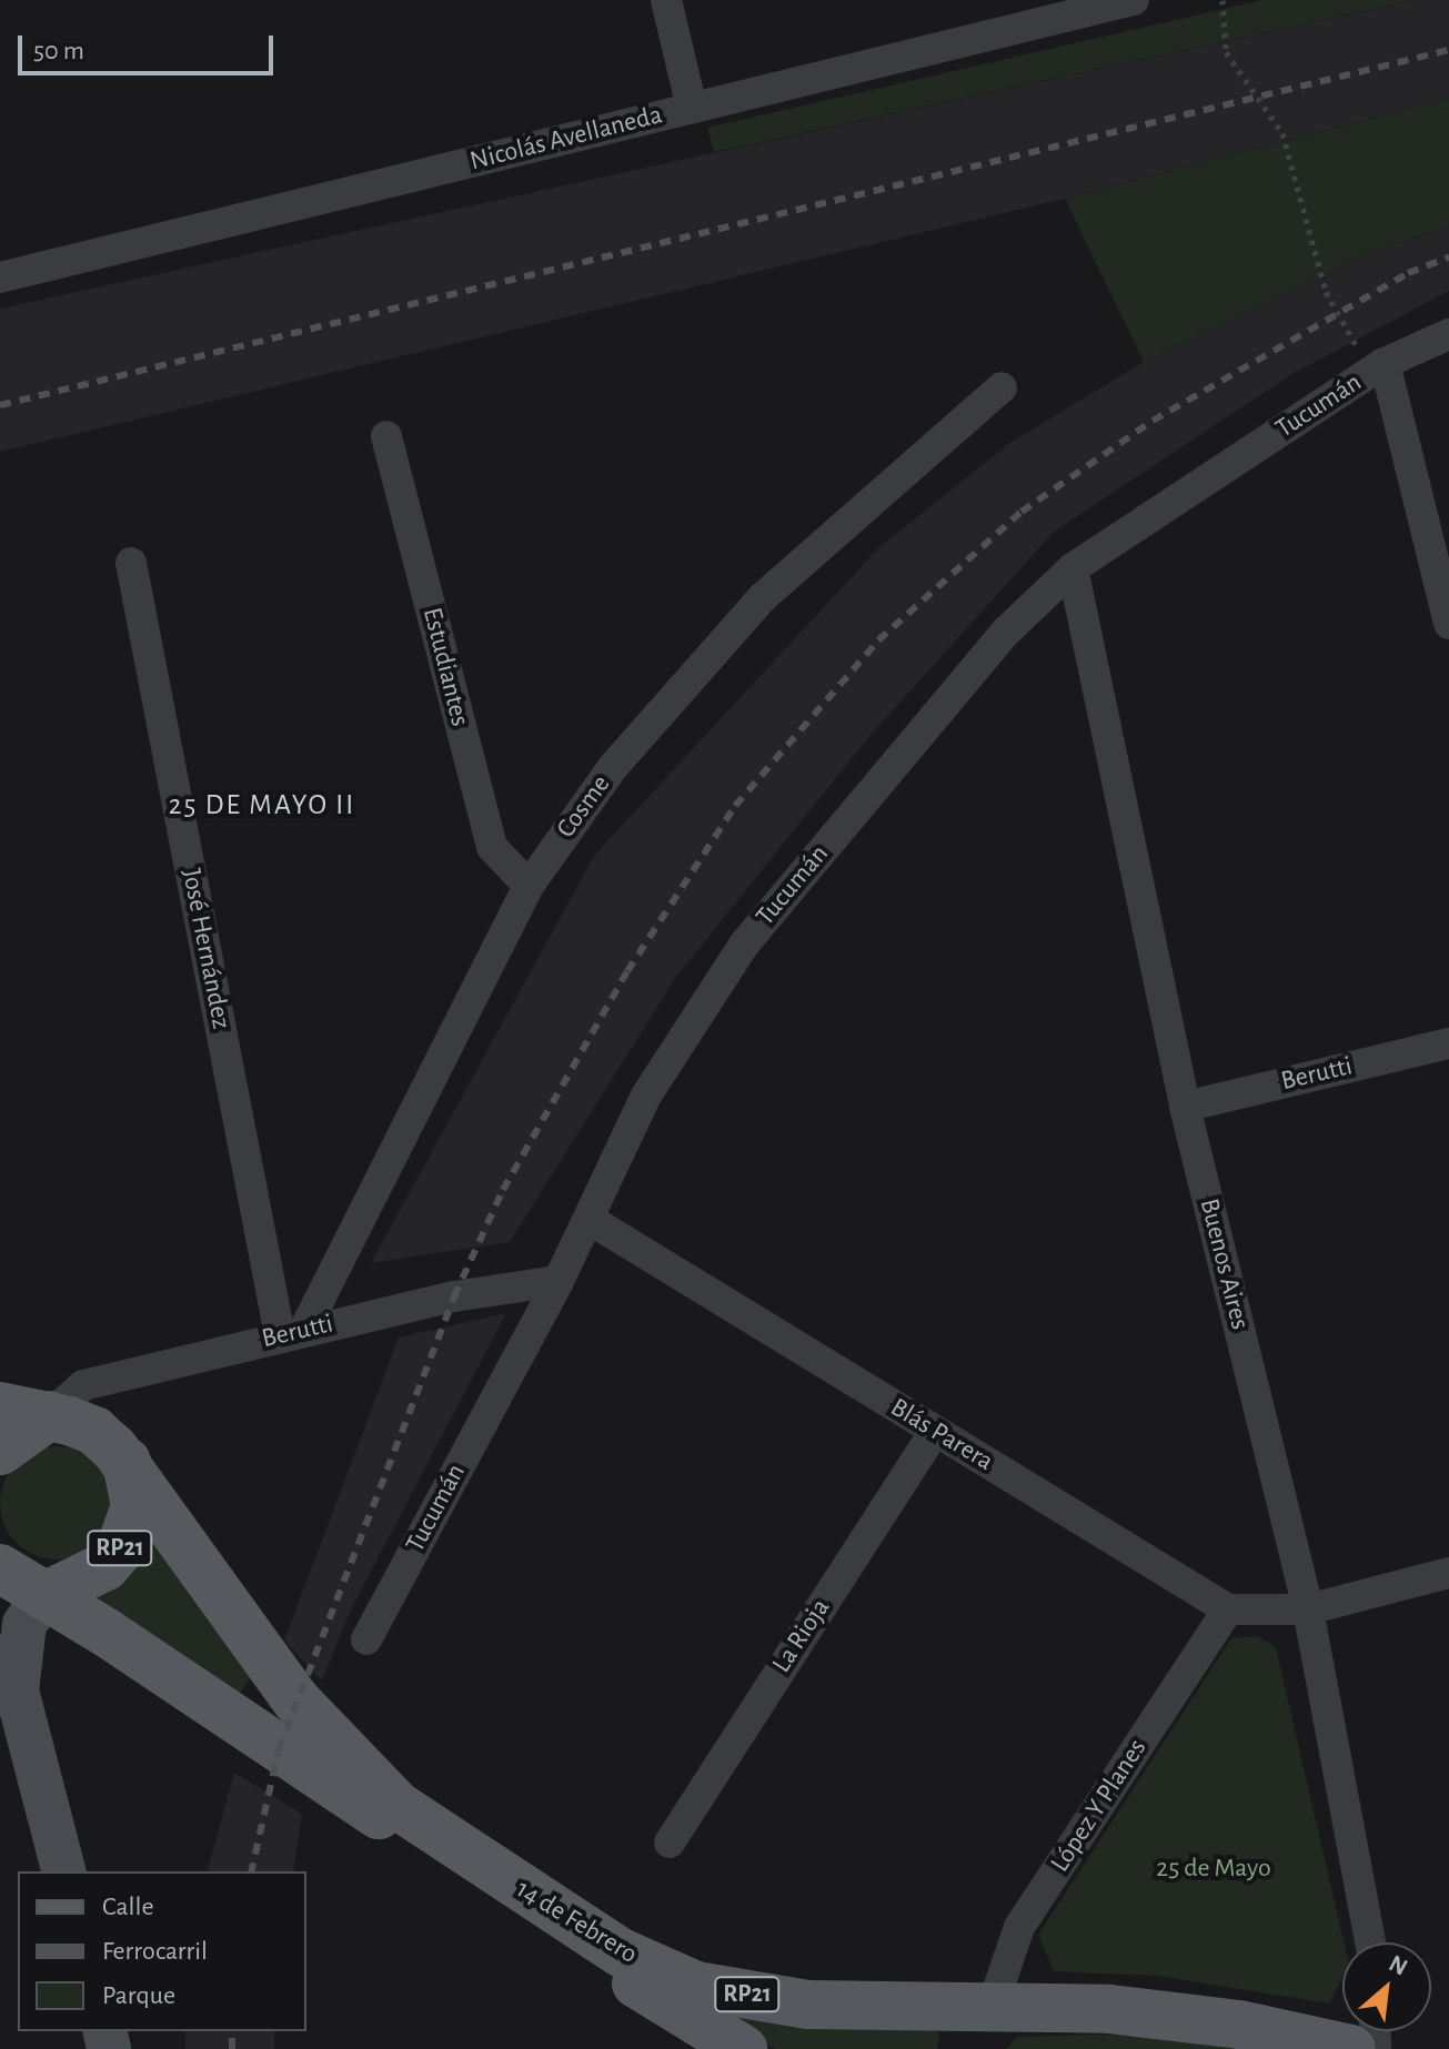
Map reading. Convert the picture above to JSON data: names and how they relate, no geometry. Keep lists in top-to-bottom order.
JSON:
{
  "streets": {
    "main road": ["RP21", "14 de Febrero"],
    "street": [
      "Nicolás Avellaneda",
      "Tucumán",
      "Estudiantes",
      "Cosme",
      "José Hernández",
      "Berutti",
      "Buenos Aires",
      "Blás Parera",
      "La Rioja",
      "López Y Planes"
    ]
  },
  "crossings": [
    ["Tucumán", "Berutti"],
    ["Tucumán", "Buenos Aires"],
    ["Tucumán", "Blás Parera"],
    ["Estudiantes", "Cosme"],
    ["Cosme", "José Hernández"],
    ["Cosme", "Berutti"],
    ["José Hernández", "Berutti"],
    ["Berutti", "Buenos Aires"],
    ["Berutti", "14 de Febrero"],
    ["Blás Parera", "La Rioja"],
    ["Blás Parera", "López Y Planes"],
    ["RP21", "14 de Febrero"],
    ["López Y Planes", "14 de Febrero"]
  ],
  "districts": ["25 DE MAYO II"],
  "parks": ["25 de Mayo"],
  "legend": ["Calle", "Ferrocarril", "Parque"],
  "scale_bar": "50 m",
  "north": "top right"
}
